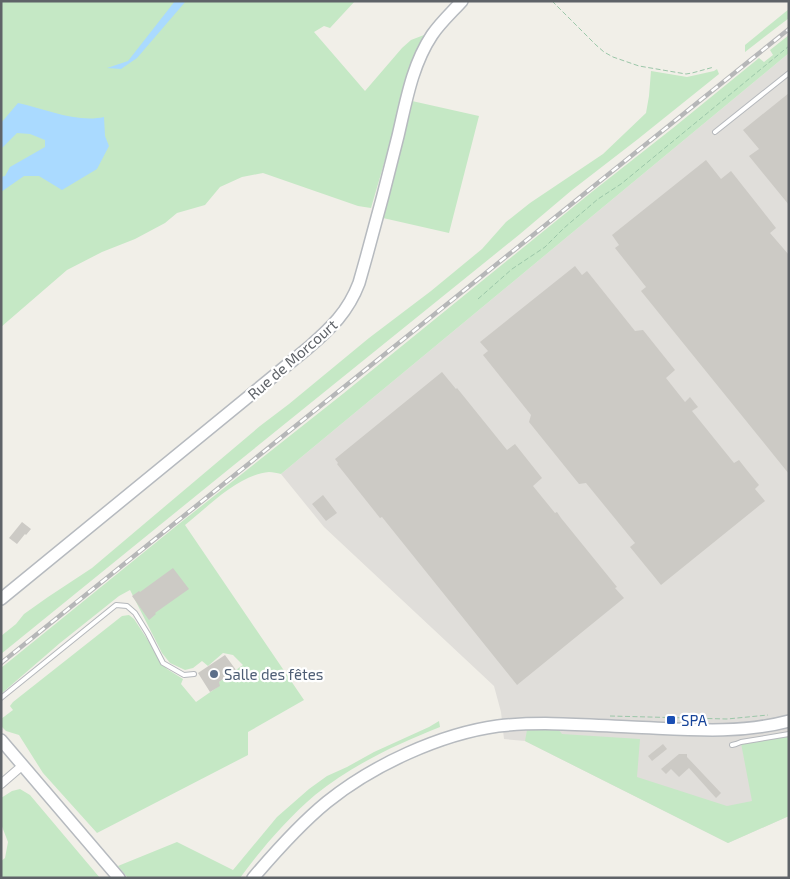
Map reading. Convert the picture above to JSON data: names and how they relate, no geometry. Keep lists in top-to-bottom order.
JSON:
{
  "streets": {
    "street": ["Rue de Morcourt"]
  },
  "places": {
    "other": ["Salle des fêtes"],
    "transit": ["SPA"]
  }
}
